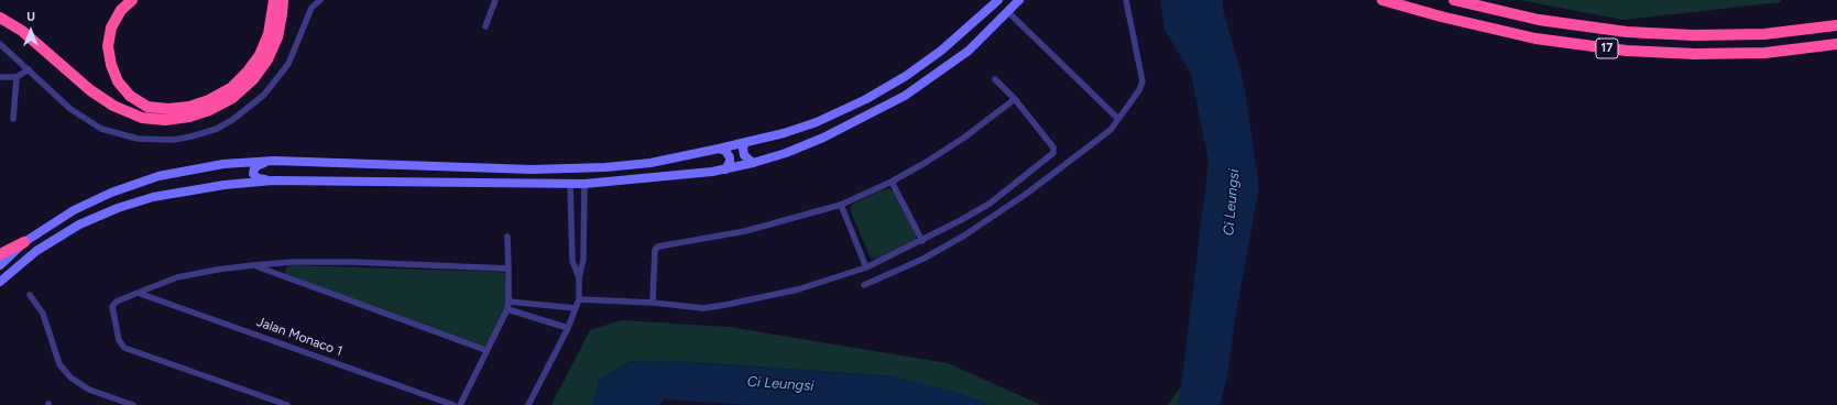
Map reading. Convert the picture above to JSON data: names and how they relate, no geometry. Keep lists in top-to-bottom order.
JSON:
{
  "streets": {
    "highway": ["17"],
    "street": ["Jalan Monaco 1"]
  },
  "water": ["Ci Leungsi"],
  "north": "top"
}
